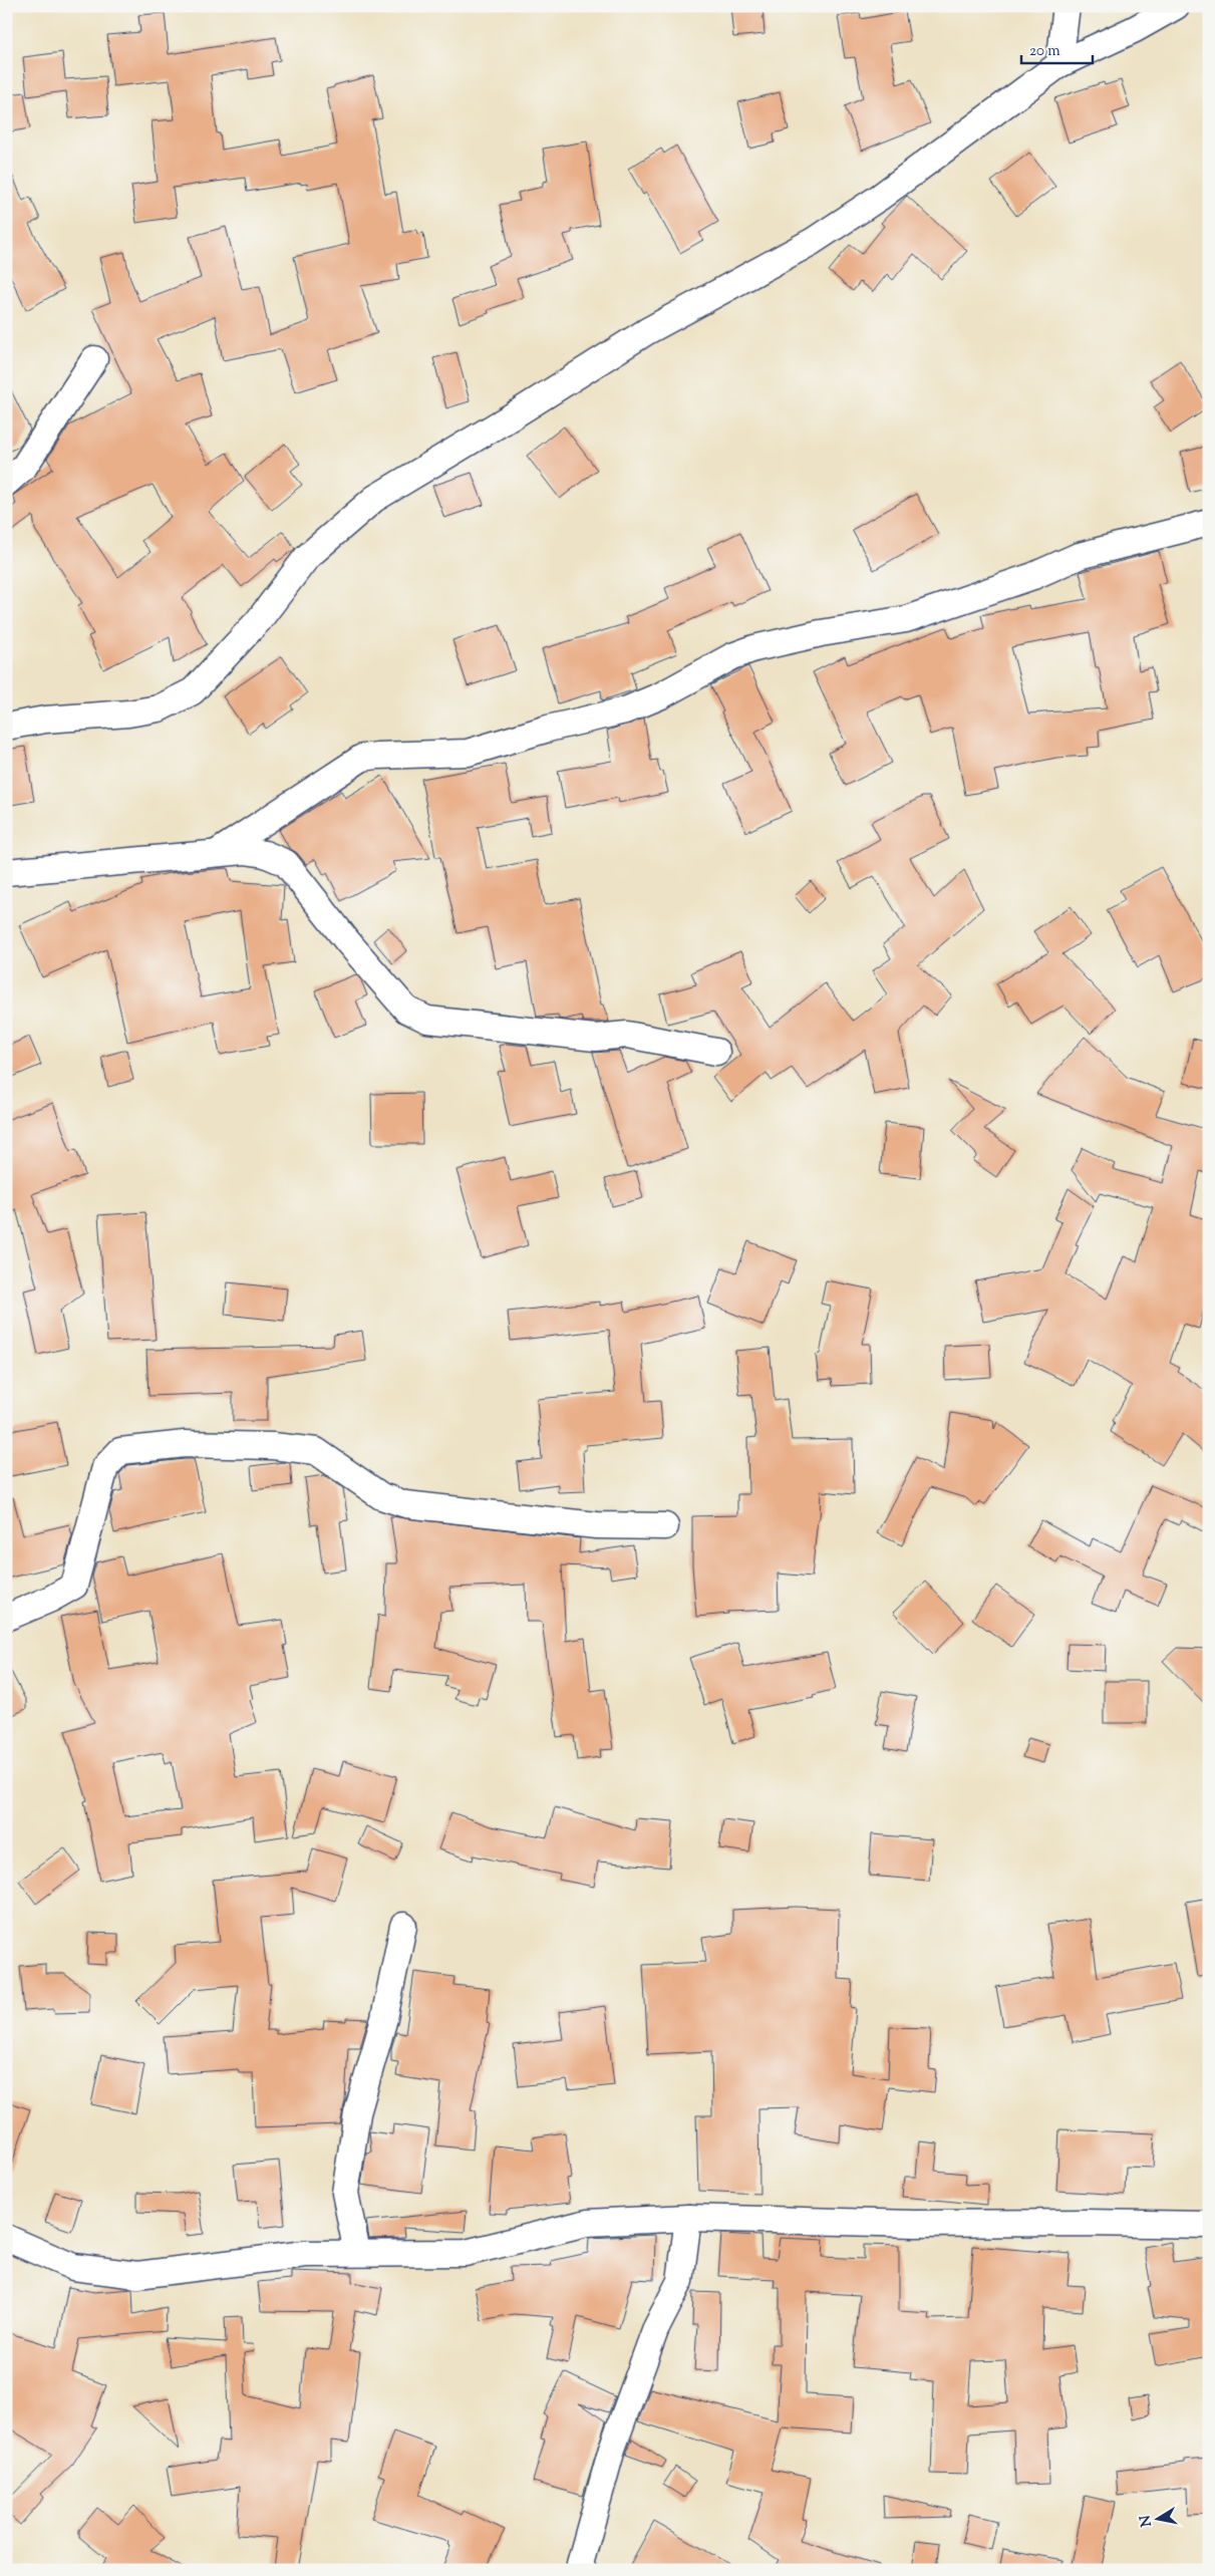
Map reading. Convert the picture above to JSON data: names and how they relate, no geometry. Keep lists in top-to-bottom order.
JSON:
{
  "scale_bar": "20 m",
  "north": "left"
}
